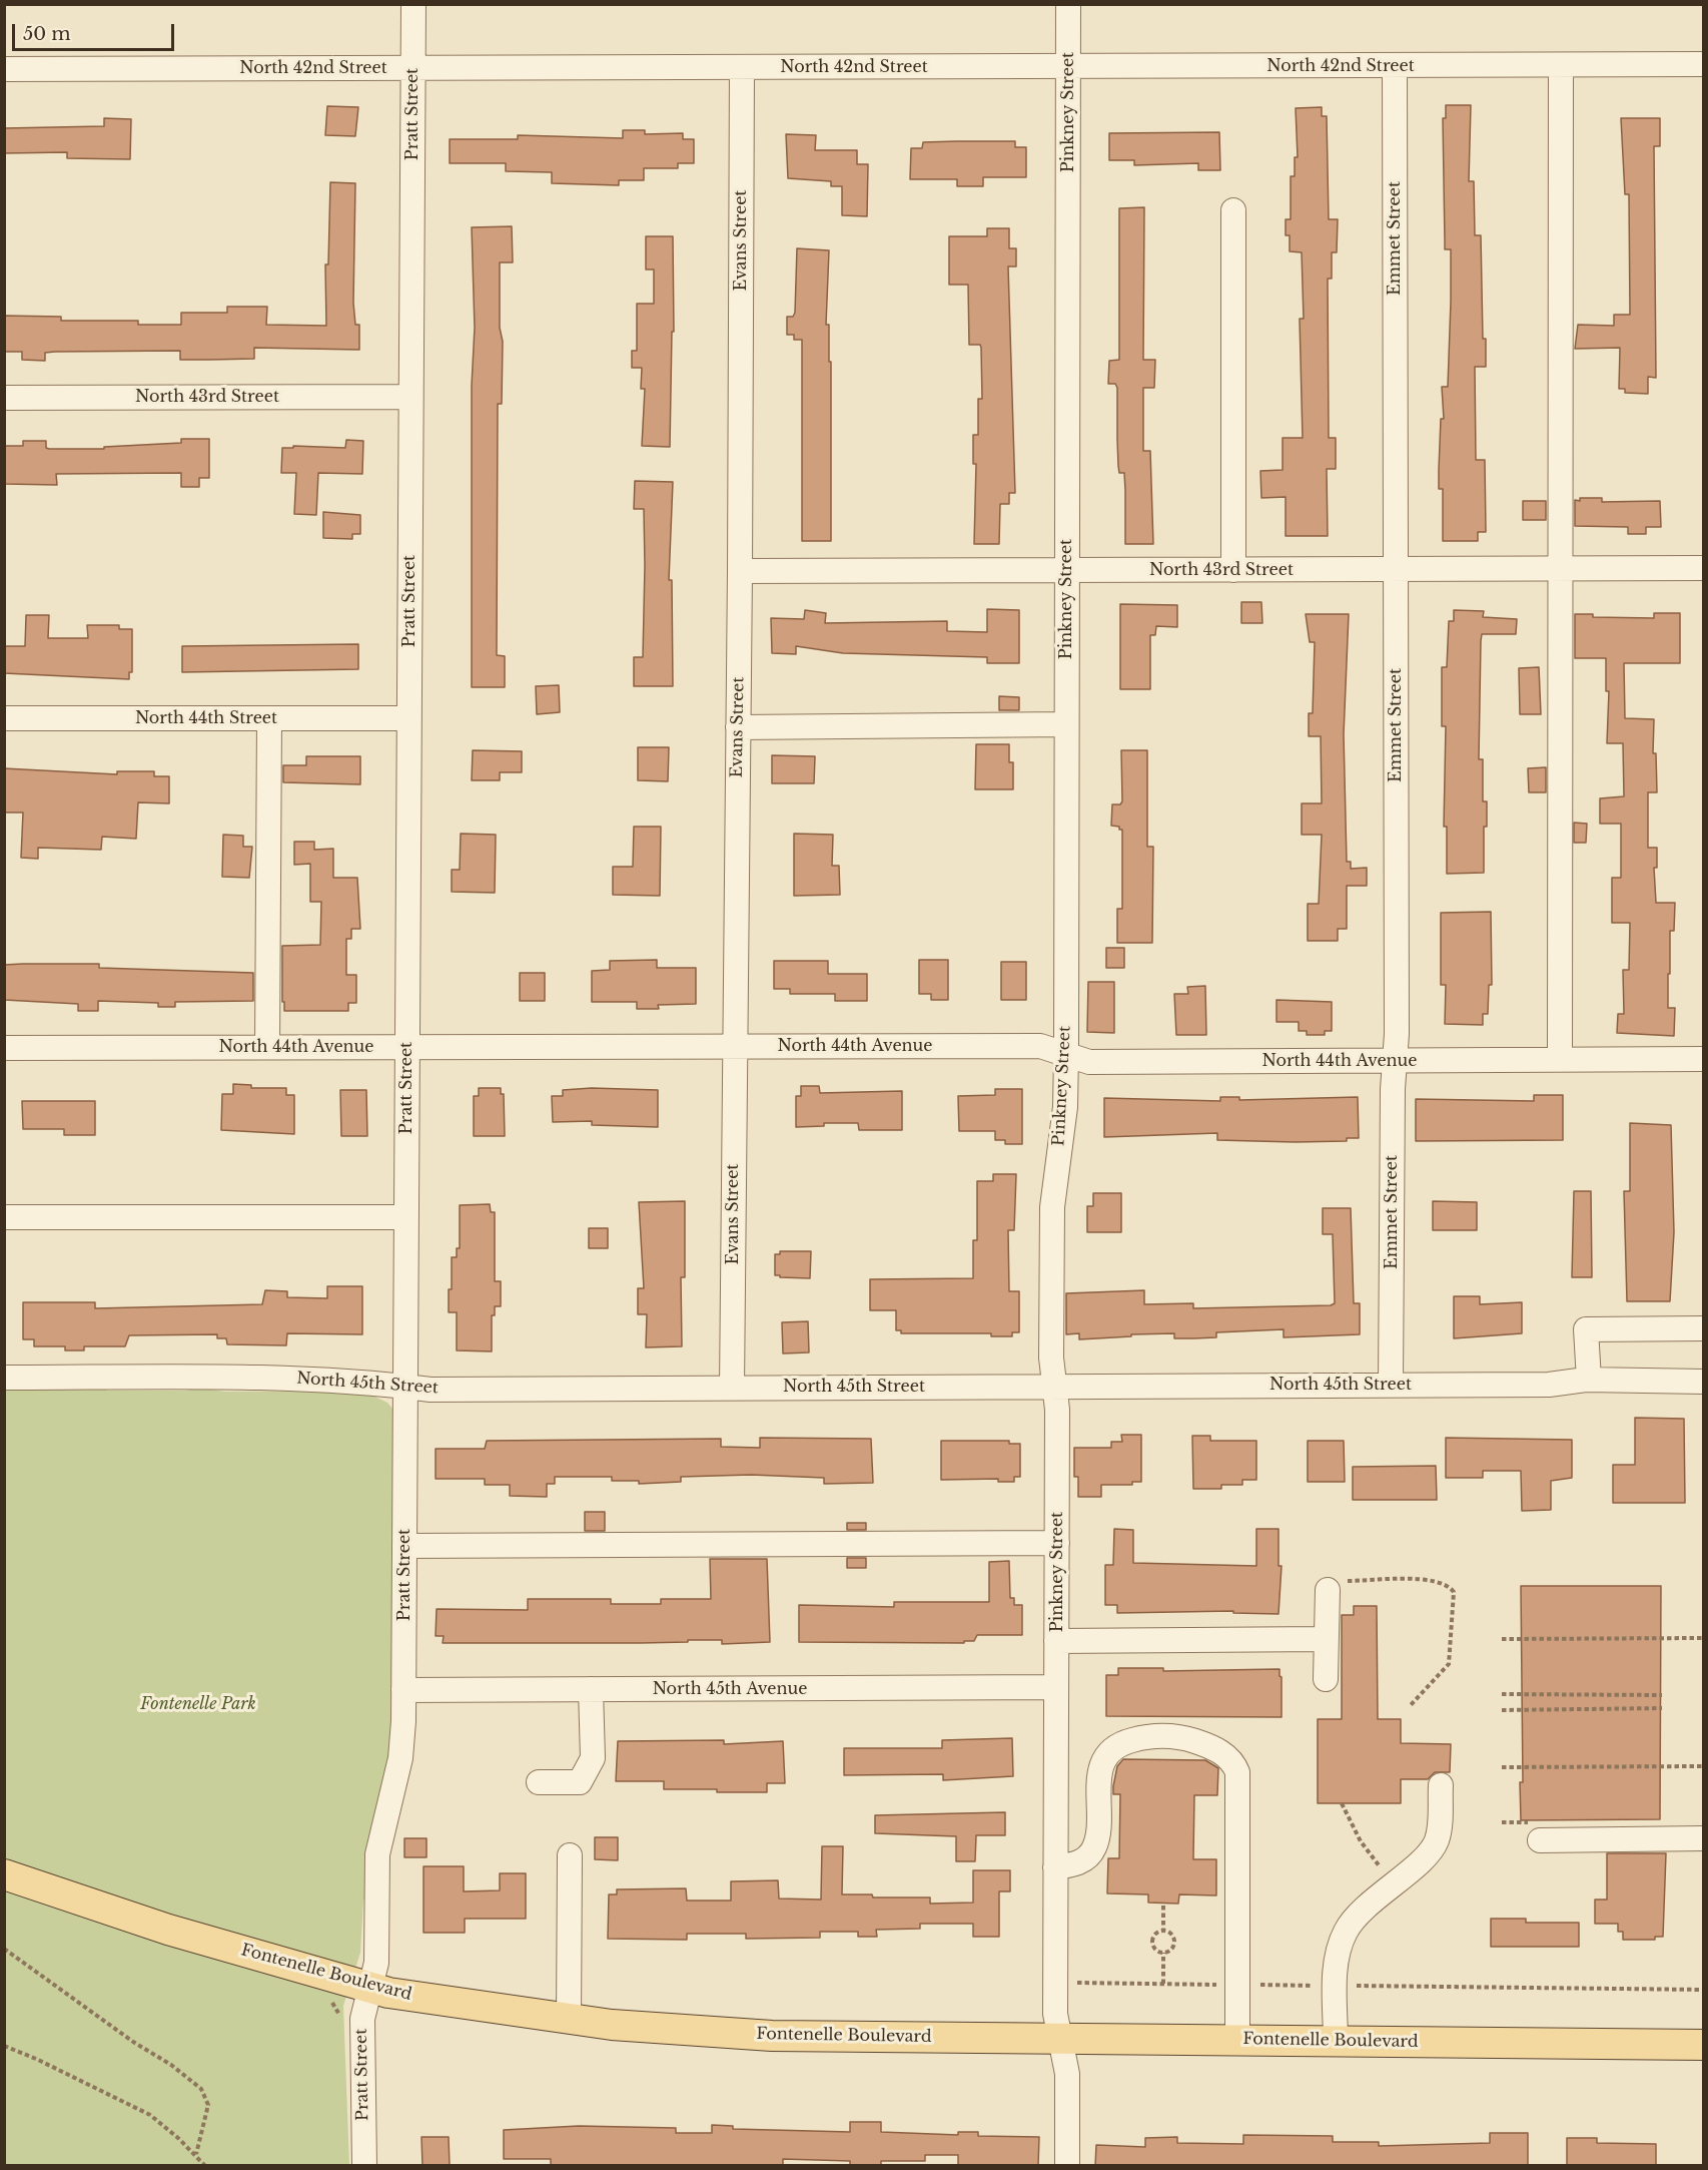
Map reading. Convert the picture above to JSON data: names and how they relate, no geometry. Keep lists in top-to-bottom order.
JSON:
{
  "streets": {
    "main road": ["Fontenelle Boulevard"],
    "street": [
      "North 42nd Street",
      "Pinkney Street",
      "Pratt Street",
      "Emmet Street",
      "Evans Street",
      "North 43rd Street",
      "North 44th Street",
      "North 44th Avenue",
      "North 45th Street",
      "North 45th Avenue"
    ]
  },
  "crossings": [
    ["North 42nd Street", "Pinkney Street"],
    ["North 42nd Street", "Pratt Street"],
    ["North 42nd Street", "Emmet Street"],
    ["North 42nd Street", "Evans Street"],
    ["Pinkney Street", "North 43rd Street"],
    ["Pinkney Street", "North 44th Avenue"],
    ["Pinkney Street", "North 45th Street"],
    ["Pinkney Street", "North 45th Avenue"],
    ["Pinkney Street", "Fontenelle Boulevard"],
    ["Pratt Street", "North 43rd Street"],
    ["Pratt Street", "North 44th Street"],
    ["Pratt Street", "North 44th Avenue"],
    ["Pratt Street", "North 45th Street"],
    ["Pratt Street", "North 45th Avenue"],
    ["Pratt Street", "Fontenelle Boulevard"],
    ["Emmet Street", "North 43rd Street"],
    ["Emmet Street", "North 44th Avenue"],
    ["Emmet Street", "North 45th Street"],
    ["Evans Street", "North 43rd Street"],
    ["Evans Street", "North 44th Avenue"],
    ["Evans Street", "North 45th Street"]
  ],
  "parks": ["Fontenelle Park"],
  "scale_bar": "50 m"
}
